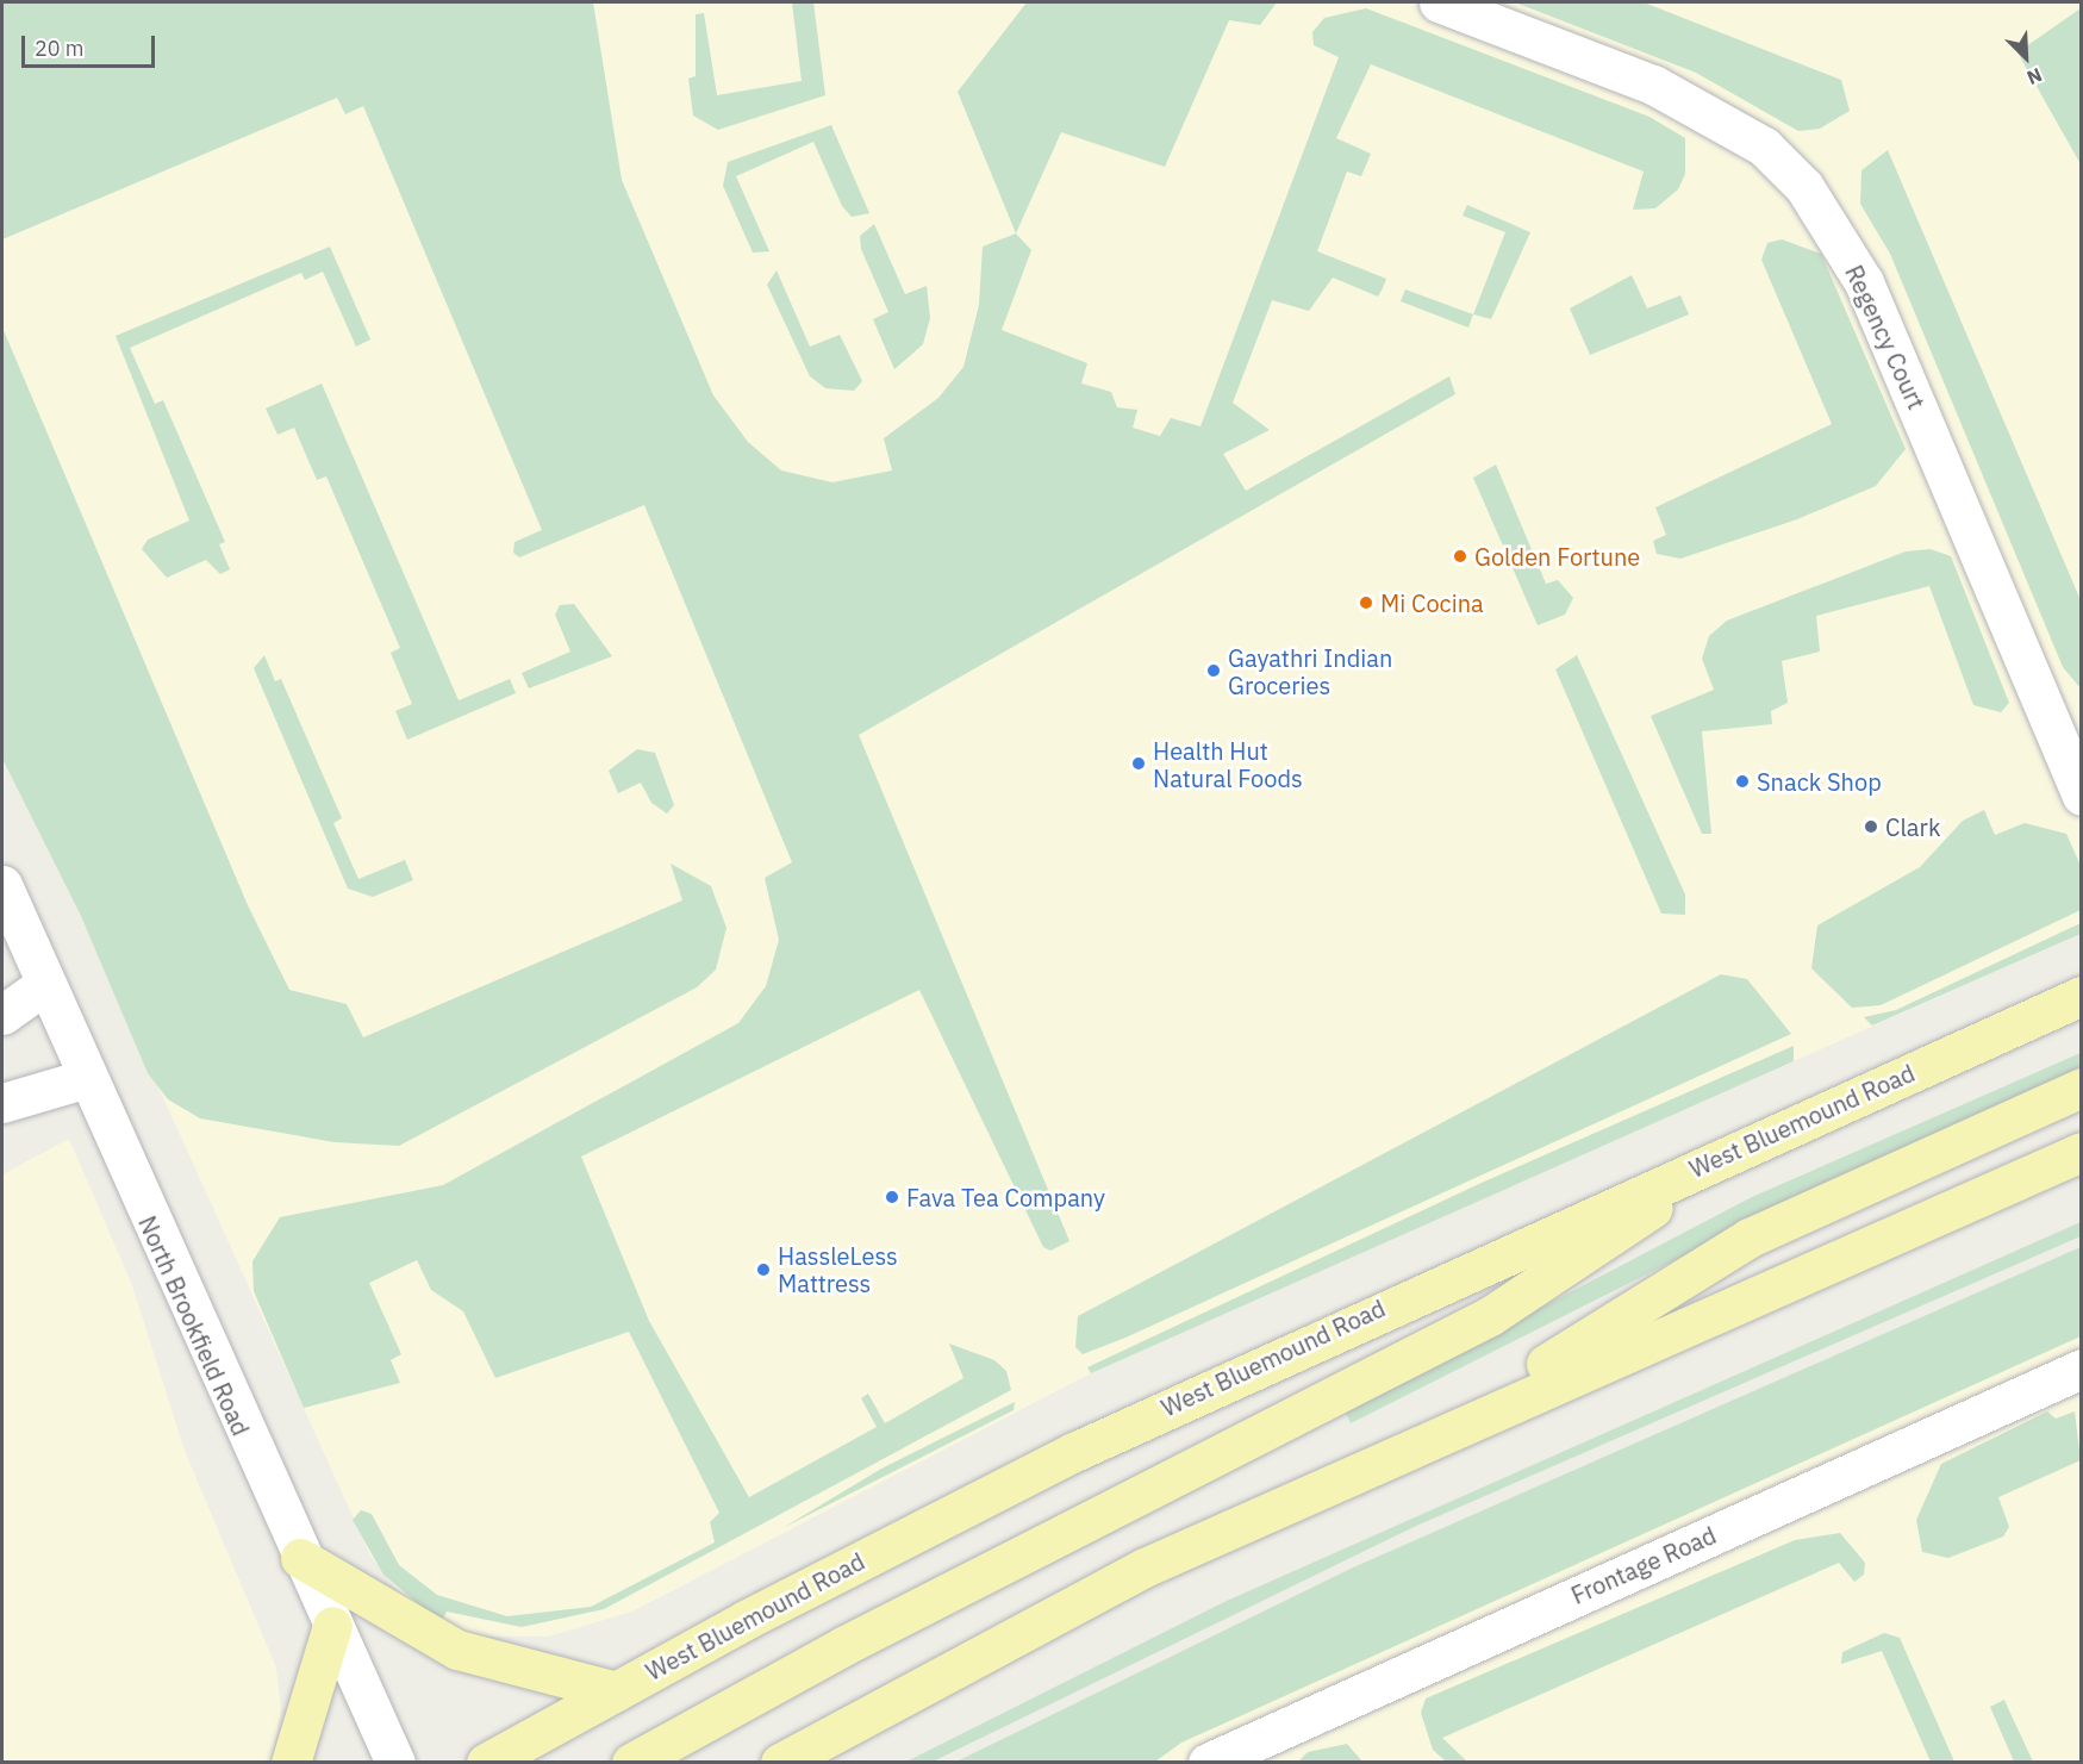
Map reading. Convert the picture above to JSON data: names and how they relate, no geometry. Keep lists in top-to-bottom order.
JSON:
{
  "streets": {
    "main road": ["West Bluemound Road"],
    "street": ["Regency Court", "North Brookfield Road", "Frontage Road"]
  },
  "places": [
    "Golden Fortune",
    "Mi Cocina",
    "Gayathri Indian Groceries",
    "Health Hut Natural Foods",
    "Snack Shop",
    "Clark",
    "Fava Tea Company",
    "HassleLess Mattress"
  ],
  "scale_bar": "20 m",
  "north": "bottom right"
}
